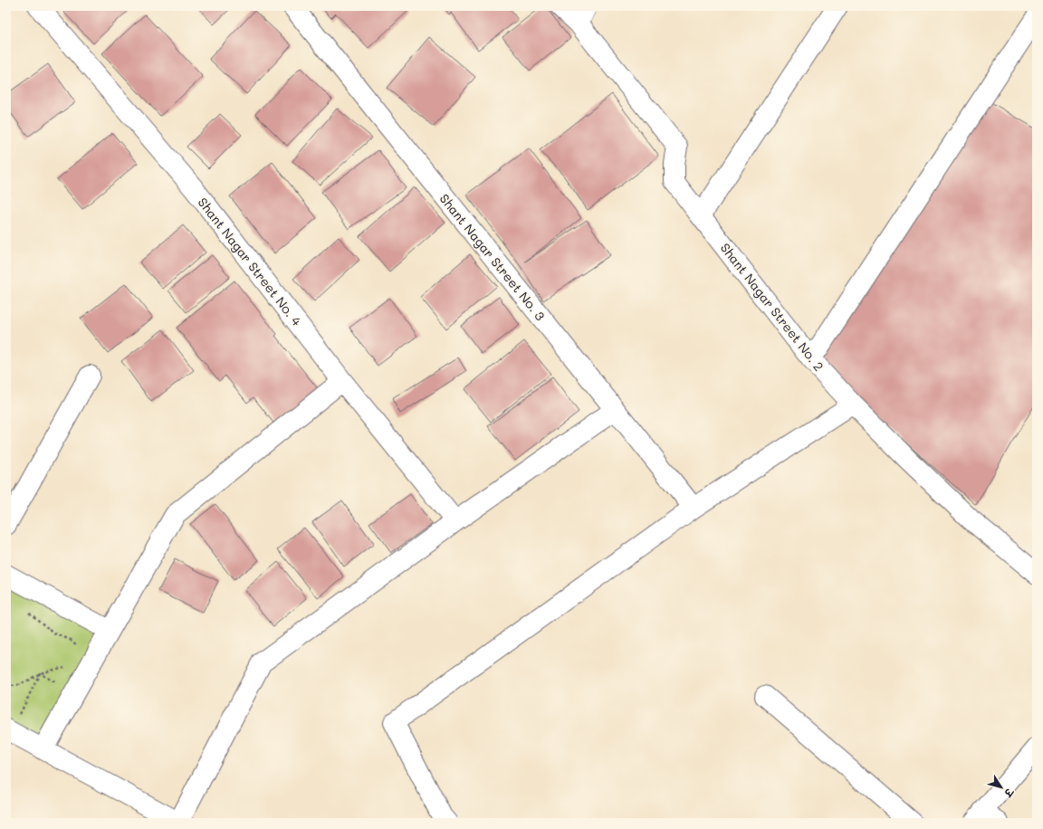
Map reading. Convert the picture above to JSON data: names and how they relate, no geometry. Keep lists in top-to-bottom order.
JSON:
{
  "streets": {
    "street": ["Shant Nagar Street No. 3", "Shant Nagar Street No. 4", "Shant Nagar Street No. 2"]
  },
  "north": "bottom right"
}
